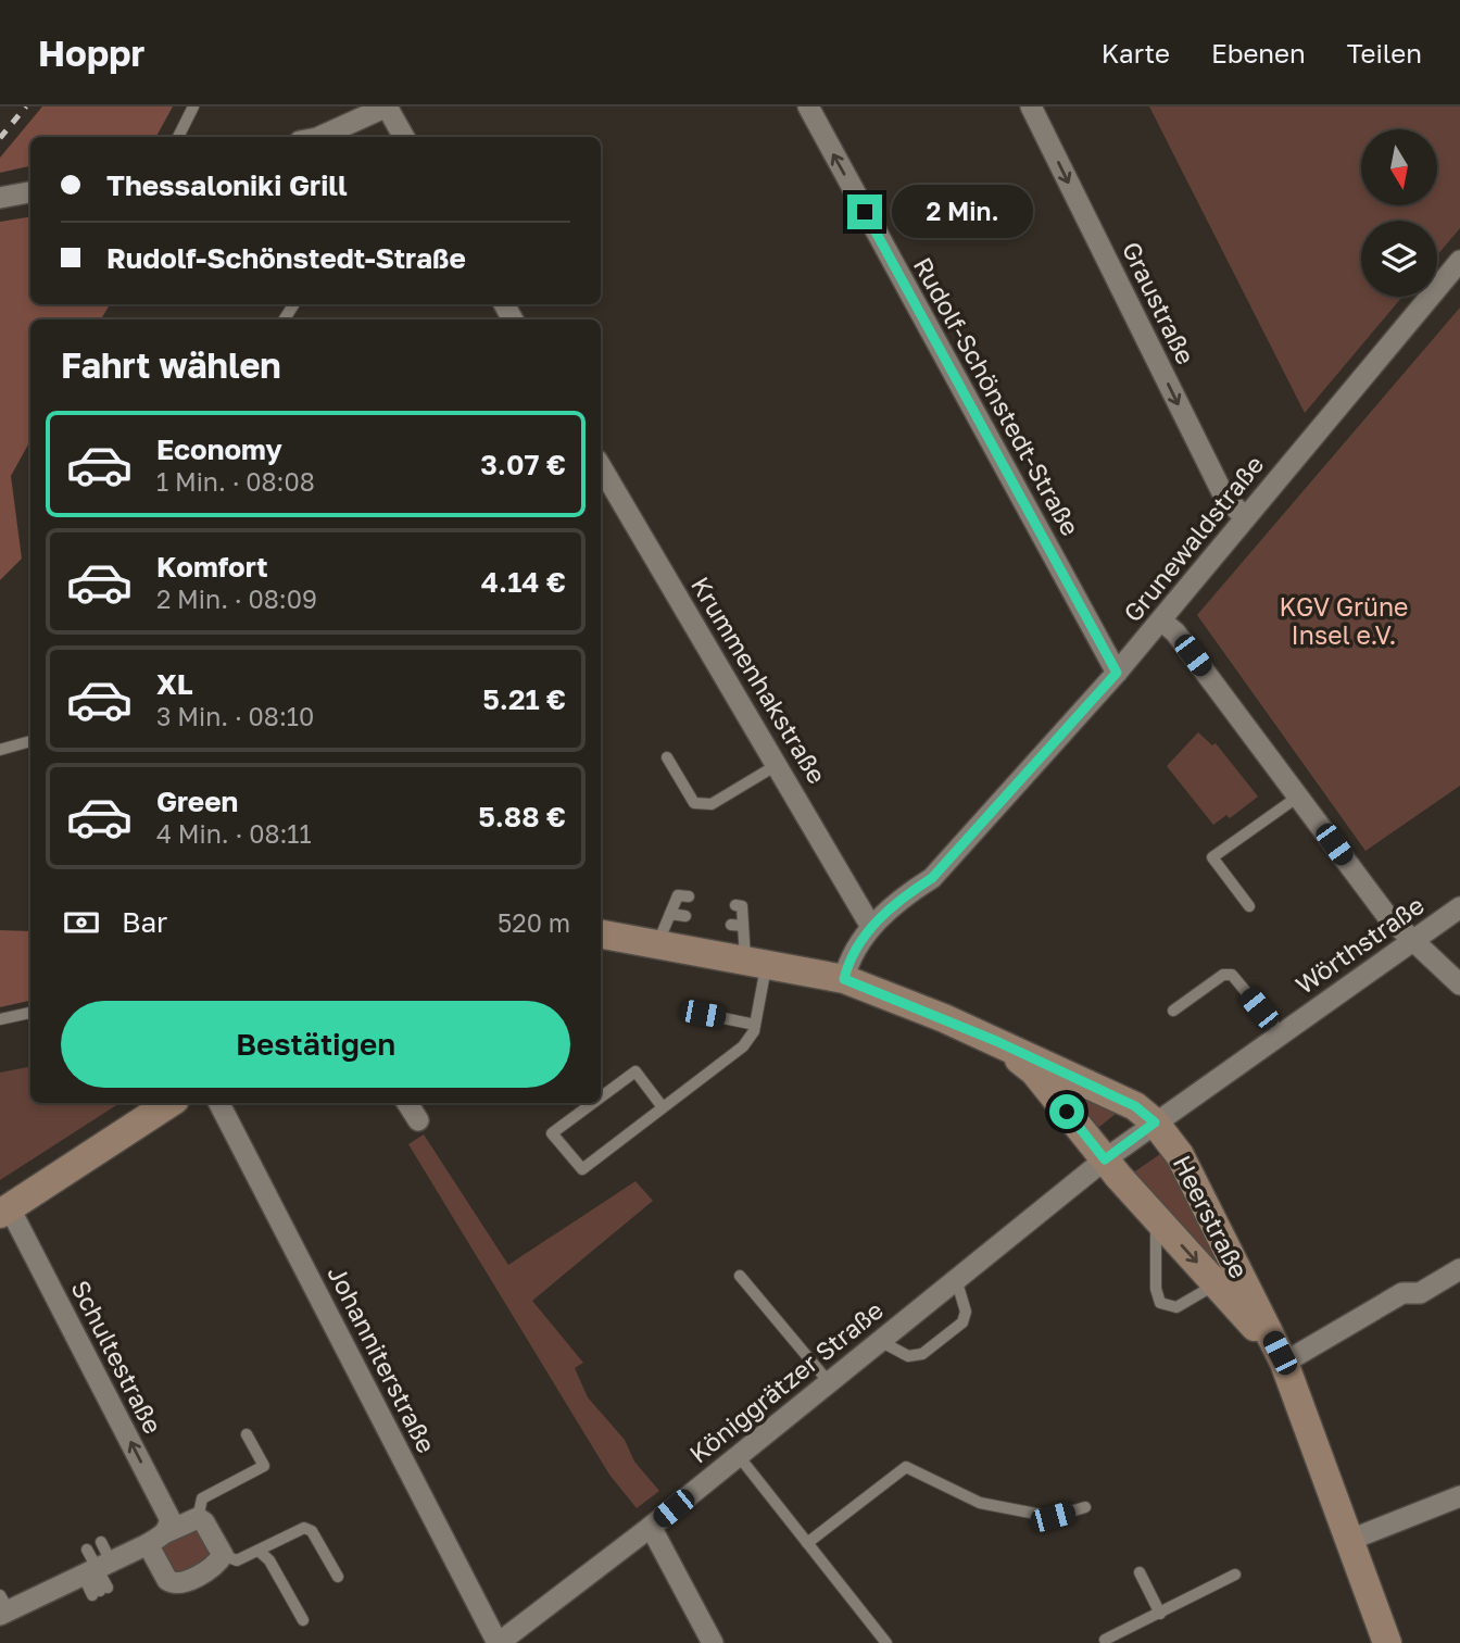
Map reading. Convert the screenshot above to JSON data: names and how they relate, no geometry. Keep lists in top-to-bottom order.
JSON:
{
  "streets": {
    "street": [
      "Graustraße",
      "Rudolf-Schönstedt-Straße",
      "Grunewaldstraße",
      "Krummenhakstraße",
      "Wörthstraße",
      "Heerstraße",
      "Schultestraße",
      "Johanniterstraße",
      "Königgrätzer Straße"
    ]
  },
  "crossings": [
    ["Graustraße", "Grunewaldstraße"],
    ["Rudolf-Schönstedt-Straße", "Grunewaldstraße"],
    ["Grunewaldstraße", "Krummenhakstraße"],
    ["Grunewaldstraße", "Heerstraße"],
    ["Wörthstraße", "Heerstraße"],
    ["Wörthstraße", "Königgrätzer Straße"],
    ["Heerstraße", "Königgrätzer Straße"],
    ["Johanniterstraße", "Königgrätzer Straße"]
  ],
  "one_way": ["Graustraße", "Rudolf-Schönstedt-Straße", "Schultestraße"],
  "parks": ["KGV Grüne Insel e.V."],
  "north": "bottom",
  "page": {
    "header": "Hoppr",
    "nav": ["Karte", "Ebenen", "Teilen"],
    "banner": ["Thessaloniki Grill", "Rudolf-Schönstedt-Straße"],
    "bubble": "2 Min.",
    "heading": "Fahrt wählen",
    "list": [
      {
        "name": "Economy",
        "note": "1 Min. · 08:08",
        "value": "3.07 €"
      },
      {
        "name": "Komfort",
        "note": "2 Min. · 08:09",
        "value": "4.14 €"
      },
      {
        "name": "XL",
        "note": "3 Min. · 08:10",
        "value": "5.21 €"
      },
      {
        "name": "Green",
        "note": "4 Min. · 08:11",
        "value": "5.88 €"
      }
    ],
    "pay": ["Bar", "520 m"],
    "buttons": "Bestätigen"
  }
}
